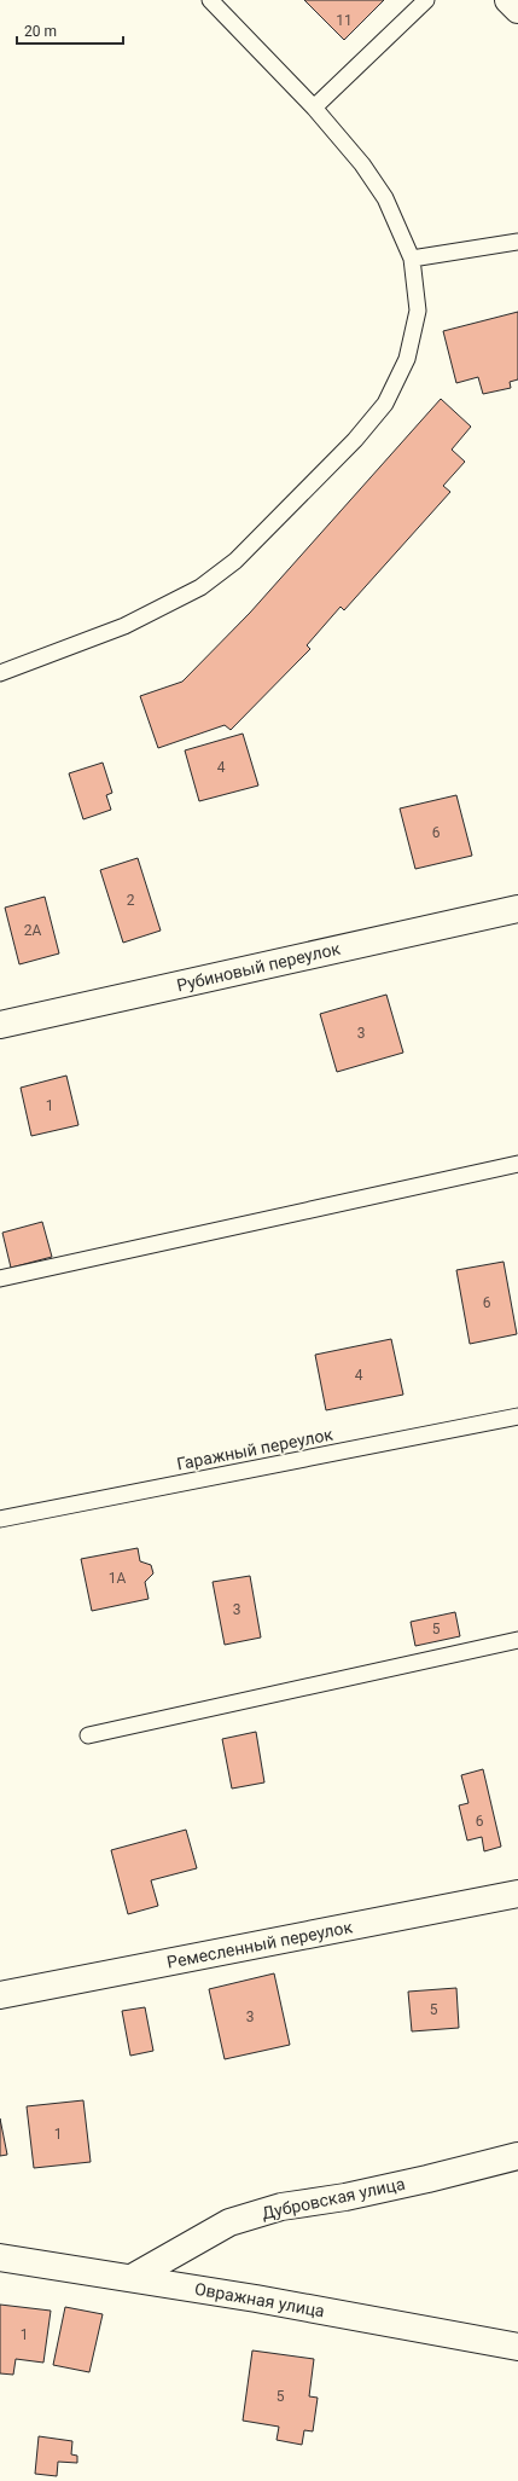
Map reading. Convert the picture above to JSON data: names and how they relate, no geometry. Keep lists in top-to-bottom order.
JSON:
{
  "streets": {
    "street": [
      "Рубиновый переулок",
      "Ремесленный переулок",
      "Дубровская улица",
      "Овражная улица"
    ],
    "lane": ["Гаражный переулок"]
  },
  "crossings": [
    ["Дубровская улица", "Овражная улица"]
  ],
  "house_numbers": [
    "11",
    "4",
    "6",
    "2",
    "2А",
    "3",
    "1",
    "6",
    "4",
    "1А",
    "3",
    "5",
    "6",
    "5",
    "3",
    "1",
    "1",
    "5"
  ],
  "scale_bar": "20 m"
}
